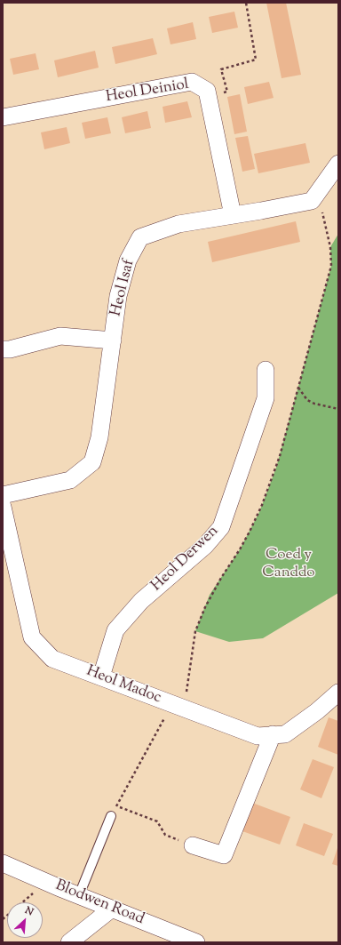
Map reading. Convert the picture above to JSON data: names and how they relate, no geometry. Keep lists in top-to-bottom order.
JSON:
{
  "streets": {
    "street": [
      "Heol Deiniol",
      "Heol Isaf",
      "Heol Derwen",
      "Heol Madoc",
      "Blodwen Road"
    ]
  },
  "crossings": [
    ["Heol Deiniol", "Heol Isaf"],
    ["Heol Derwen", "Heol Madoc"]
  ],
  "parks": ["Coed y Canddo"],
  "north": "top right"
}
